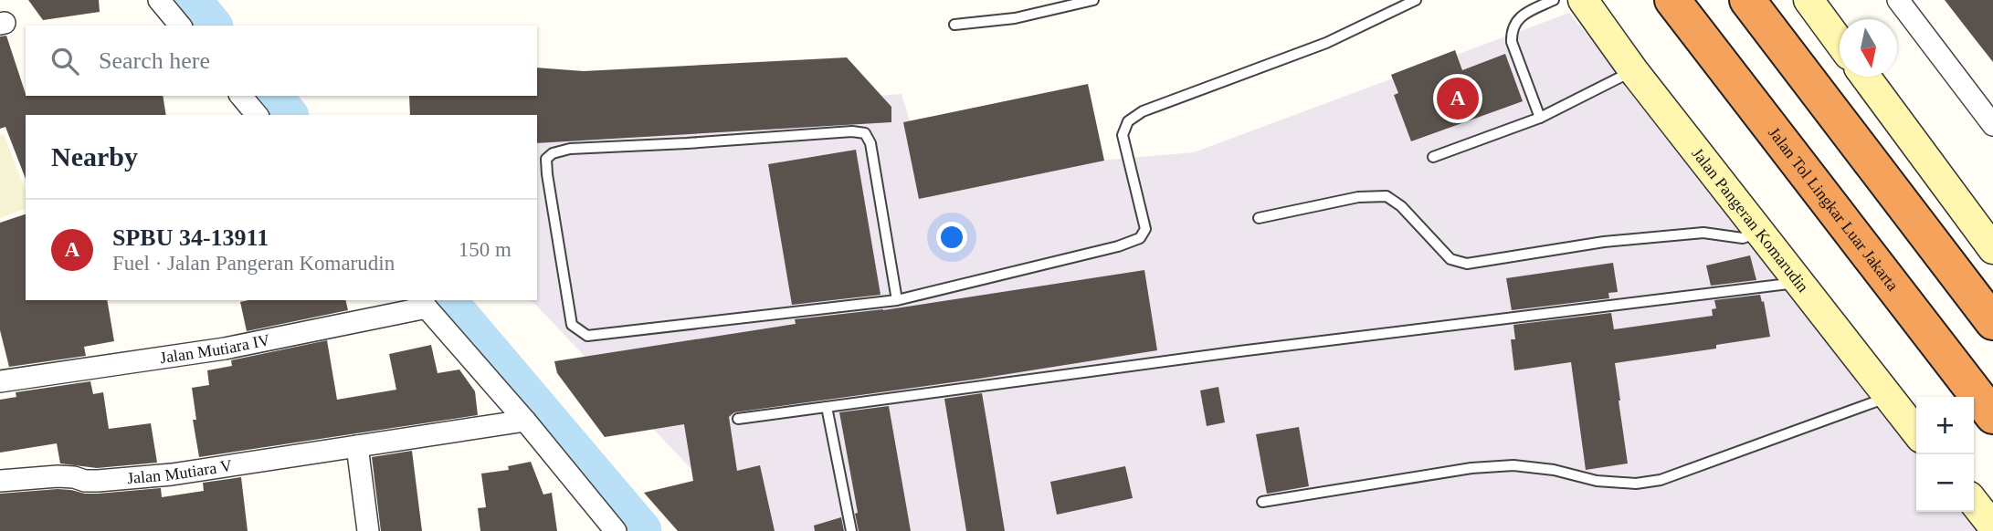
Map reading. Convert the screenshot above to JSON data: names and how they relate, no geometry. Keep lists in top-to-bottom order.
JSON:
{
  "streets": {
    "highway": ["Jalan Tol Lingkar Luar Jakarta"],
    "street": ["Jalan Pangeran Komarudin", "Jalan Mutiara IV", "Jalan Mutiara V"]
  },
  "north": "bottom",
  "page": {
    "search": "Search here",
    "pins": "A",
    "heading": "Nearby",
    "list": [
      {
        "mark": "A",
        "name": "SPBU 34-13911",
        "note": "Fuel · Jalan Pangeran Komarudin",
        "value": "150 m"
      }
    ],
    "map_buttons": ["+", "−"]
  }
}
